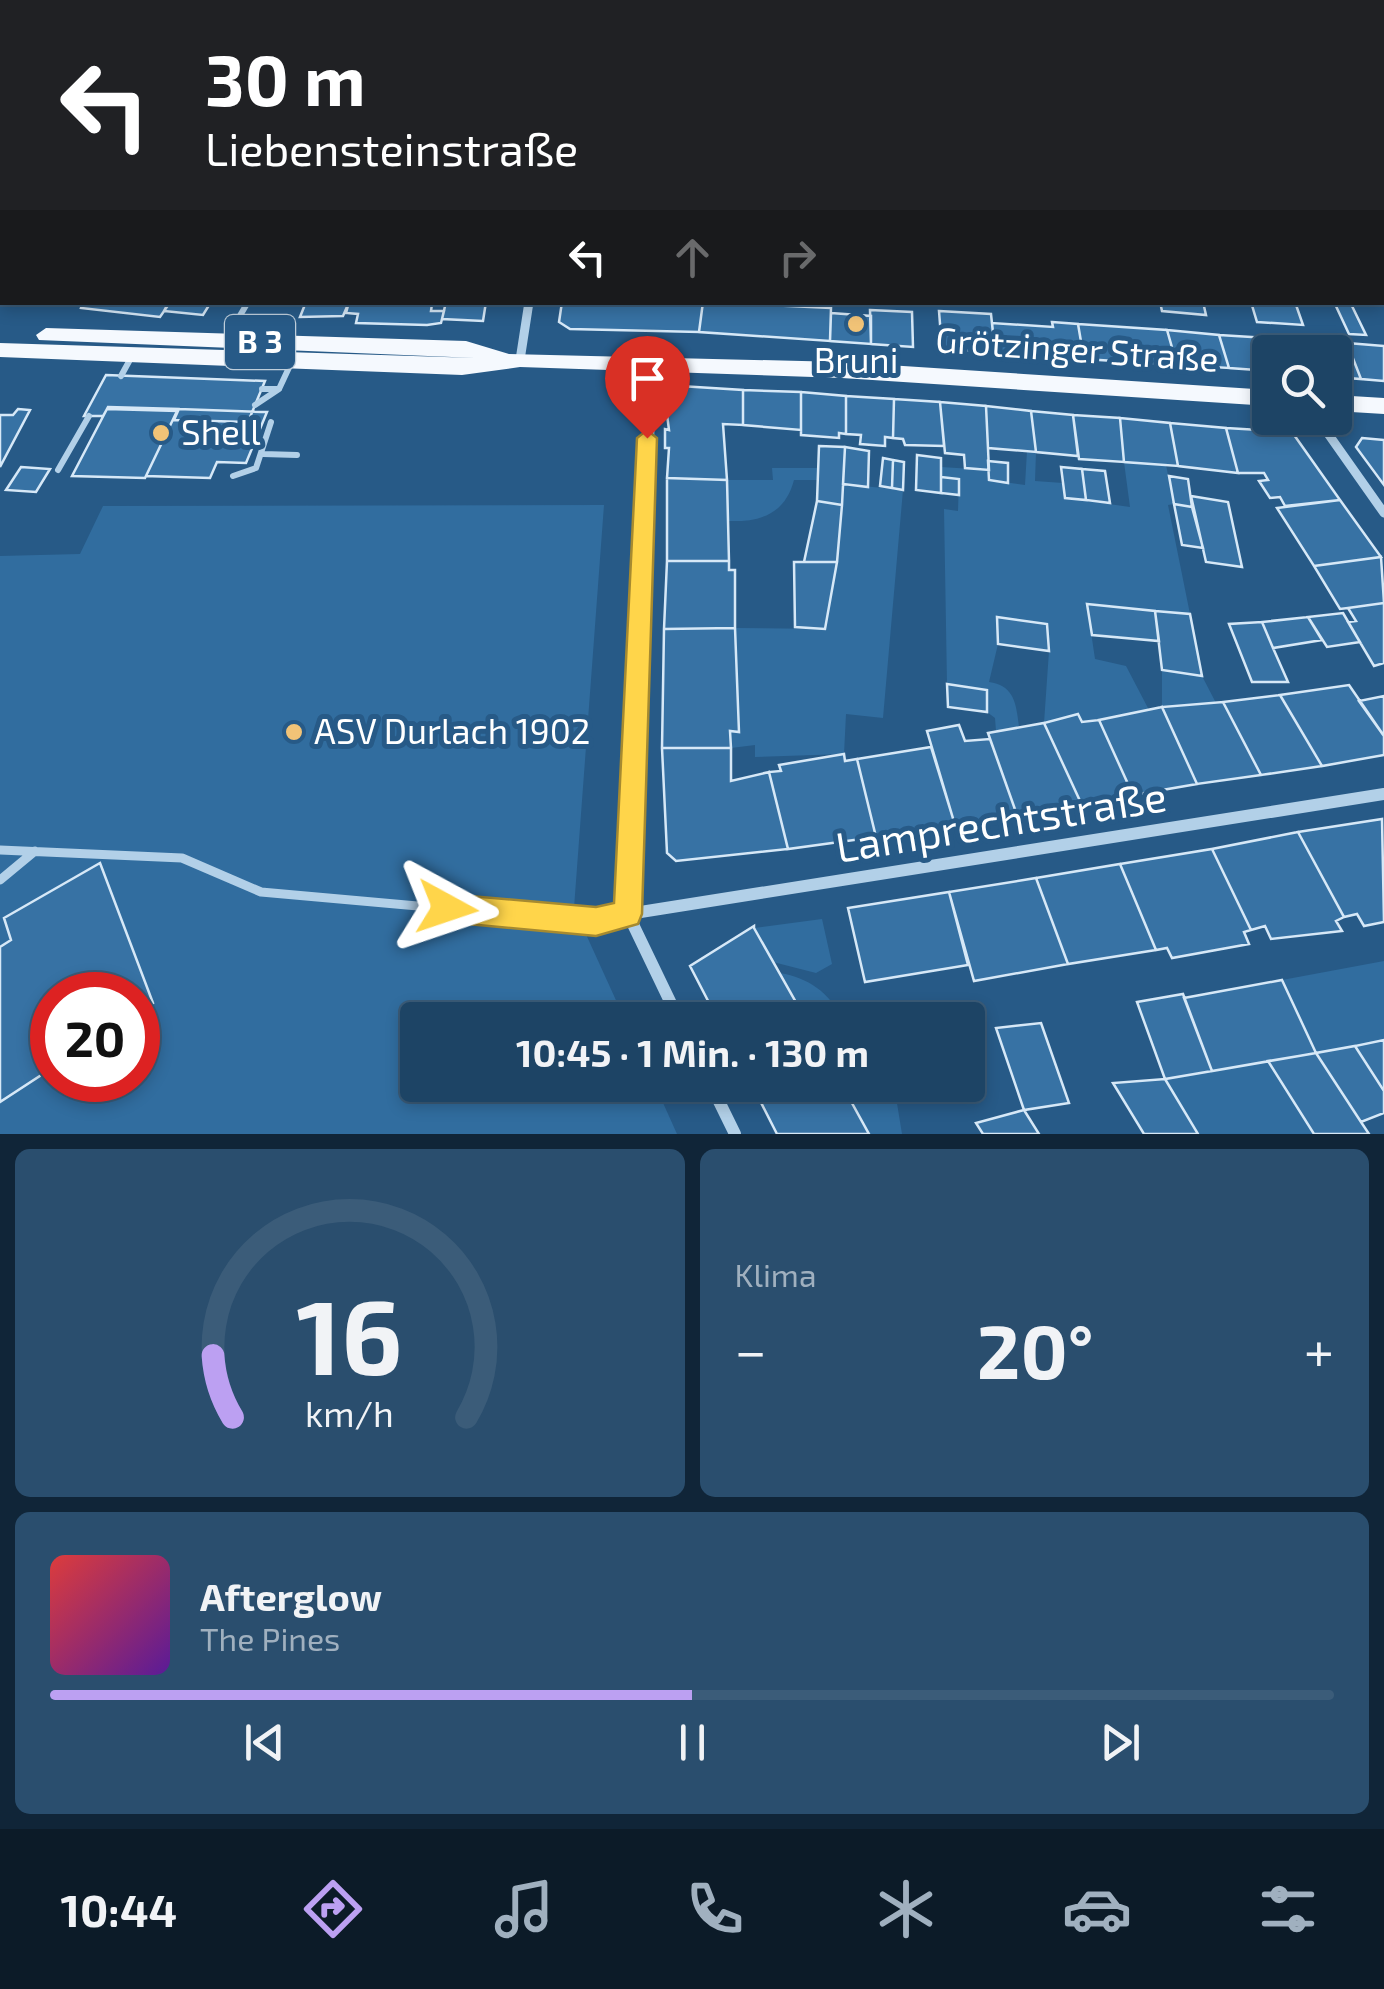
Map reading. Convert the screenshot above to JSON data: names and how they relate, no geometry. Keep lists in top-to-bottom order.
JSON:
{
  "streets": {
    "main road": ["B 3", "Grötzinger Straße"],
    "street": ["Lamprechtstraße"]
  },
  "places": ["Bruni", "Shell", "ASV Durlach 1902"],
  "page": {
    "turn": ["30 m", "Liebensteinstraße"],
    "limit": "20",
    "trip": "10:45 · 1 Min. · 130 m",
    "tile": "Klima",
    "heat": ["−", "20°", "+"],
    "song": ["Afterglow", "The Pines"],
    "tabs": "10:44",
    "gauge": ["16", "km/h"]
  }
}
